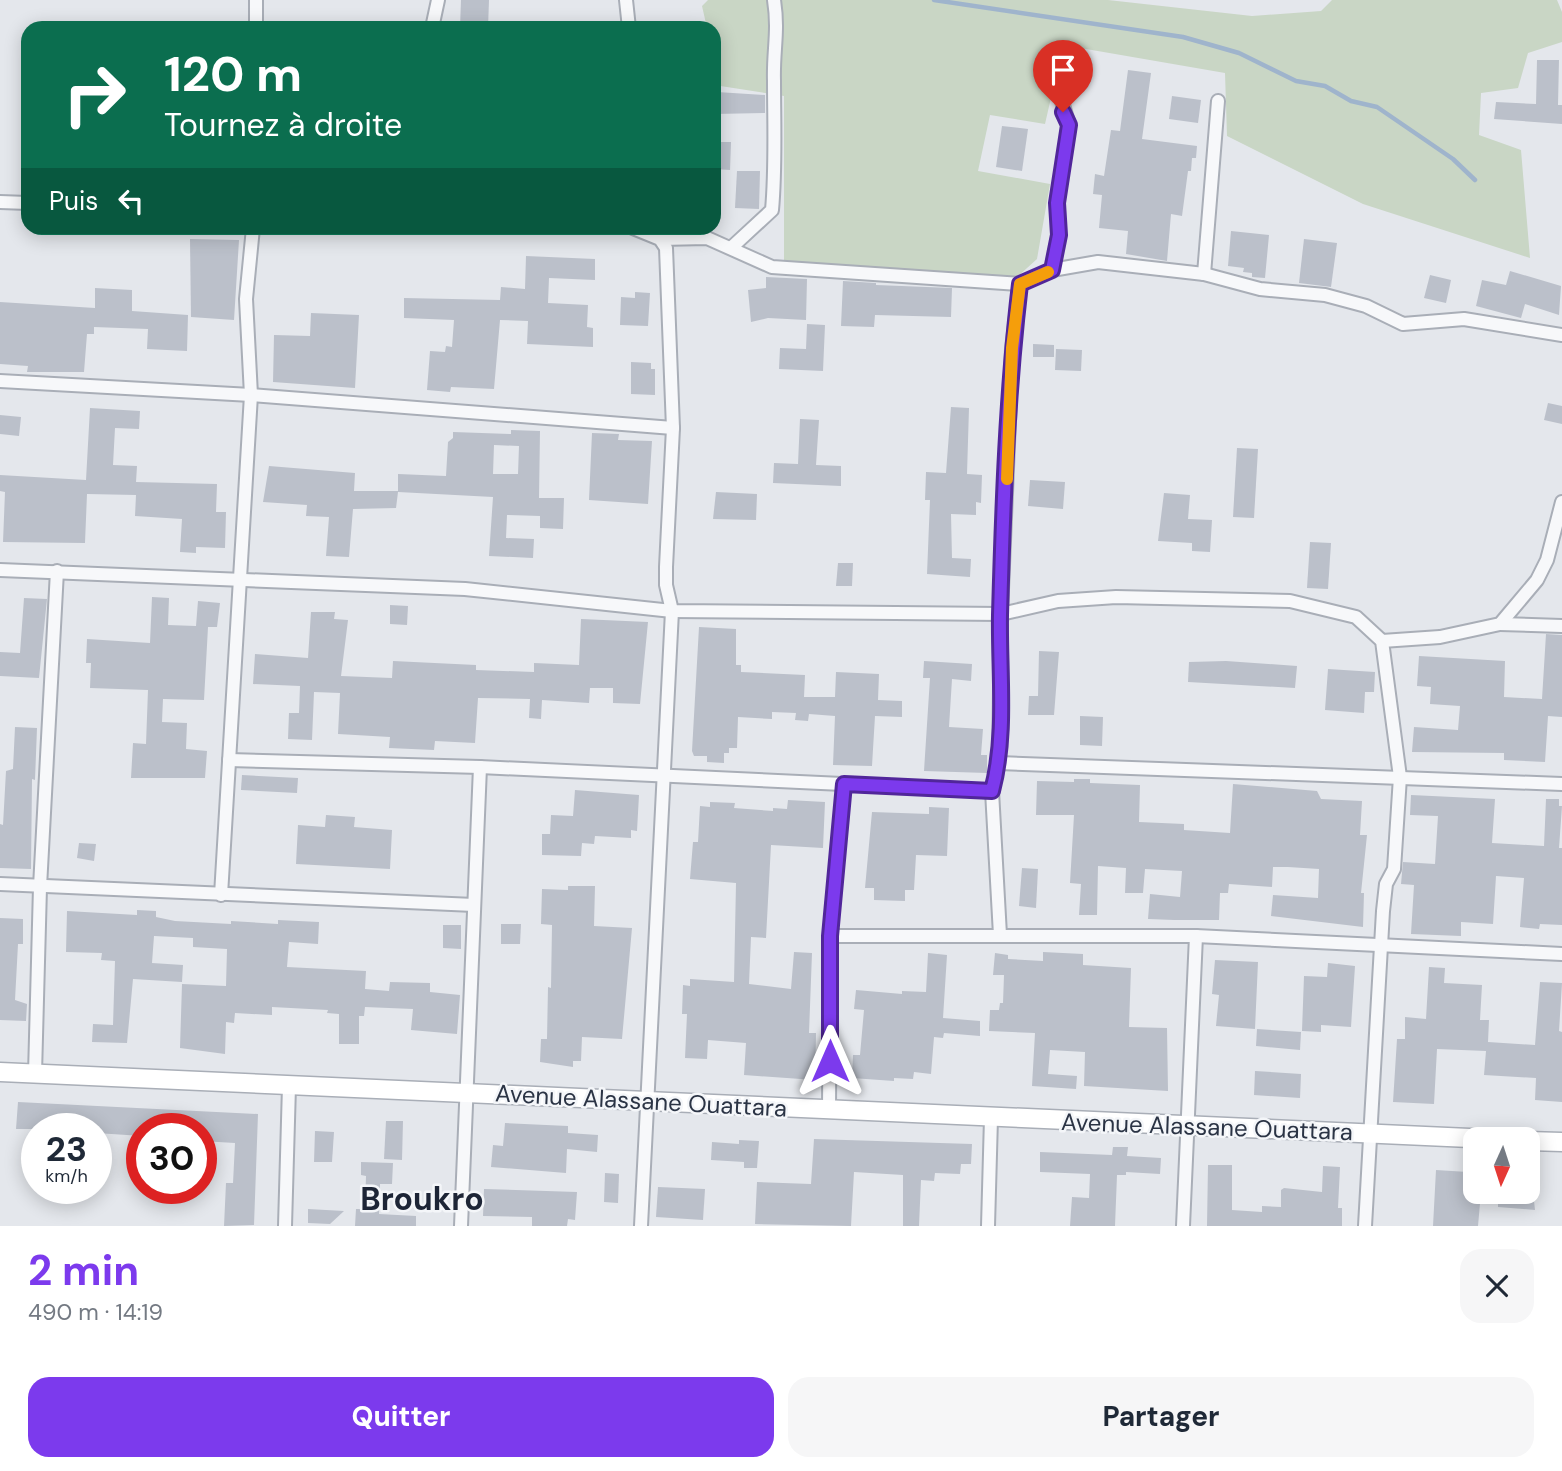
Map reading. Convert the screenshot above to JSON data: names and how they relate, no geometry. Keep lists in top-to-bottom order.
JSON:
{
  "streets": {
    "street": ["Avenue Alassane Ouattara"]
  },
  "districts": ["Broukro"],
  "north": "bottom",
  "page": {
    "turn": ["120 m", "Tournez à droite"],
    "then": "Puis",
    "speed": "23 km/h",
    "limit": "30",
    "heading": ["2 min", "490 m · 14:19"],
    "buttons": ["Quitter", "Partager"]
  }
}
